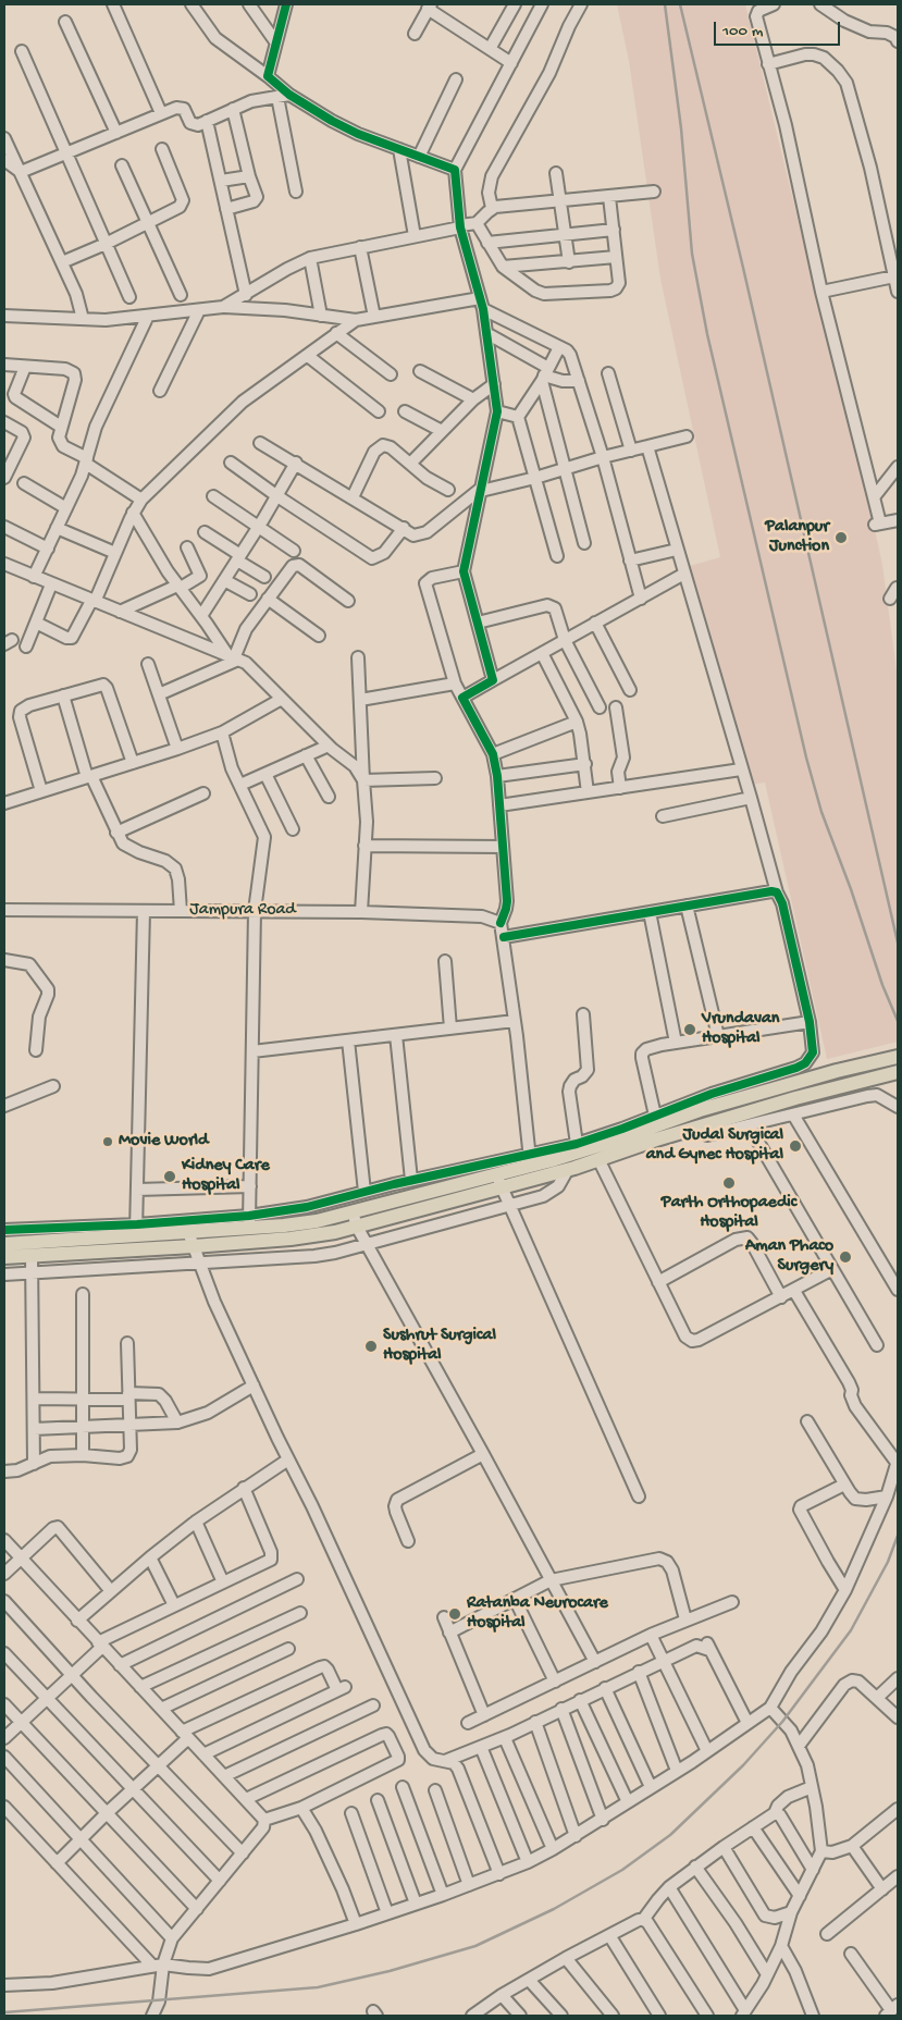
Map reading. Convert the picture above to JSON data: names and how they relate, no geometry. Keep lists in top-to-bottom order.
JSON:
{
  "streets": {
    "street": ["Jampura Road"]
  },
  "places": [
    "Palanpur Junction",
    "Vrundavan Hospital",
    "Movie World",
    "Judal Surgical and Gynec Hospital",
    "Kidney Care Hospital",
    "Parth Orthopaedic Hospital",
    "Aman Phaco Surgery",
    "Sushrut Surgical Hospital",
    "Ratanba Neurocare Hospital"
  ],
  "scale_bar": "100 m"
}
